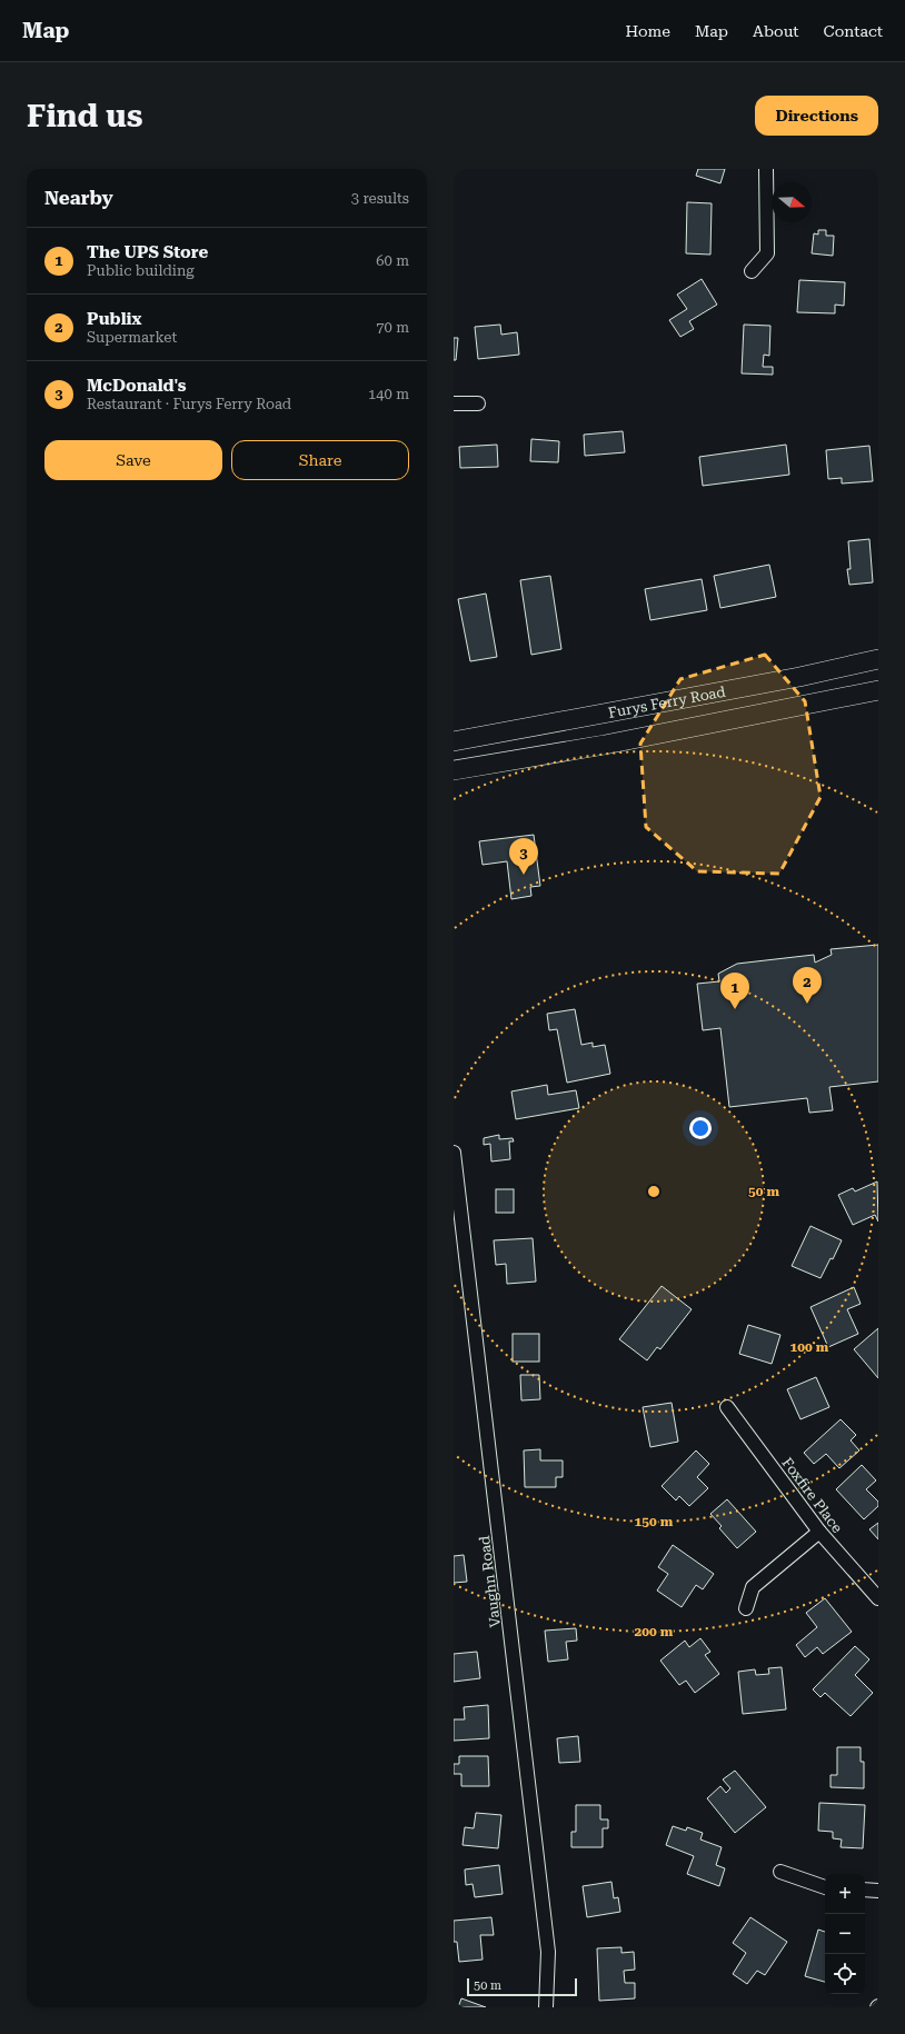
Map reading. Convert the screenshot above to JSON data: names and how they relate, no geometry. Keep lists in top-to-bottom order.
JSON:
{
  "streets": {
    "main road": ["Furys Ferry Road"],
    "street": ["Foxfire Place", "Vaughn Road"]
  },
  "scale_bar": "50 m",
  "north": "right",
  "page": {
    "header": "Map",
    "nav": [
      "Home",
      "Map",
      "About",
      "Contact"
    ],
    "buttons": [
      "Directions",
      ["Save", "Share"]
    ],
    "title": "Find us",
    "heading": ["Nearby", "3 results"],
    "list": [
      {
        "mark": "1",
        "name": "The UPS Store",
        "note": "Public building",
        "value": "60 m"
      },
      {
        "mark": "2",
        "name": "Publix",
        "note": "Supermarket",
        "value": "70 m"
      },
      {
        "mark": "3",
        "name": "McDonald's",
        "note": "Restaurant · Furys Ferry Road",
        "value": "140 m"
      }
    ],
    "pins": ["3", "2", "1"],
    "map_buttons": ["+", "−"],
    "scale": "50 m"
  },
  "rings": [
    "50 m",
    "100 m",
    "150 m",
    "200 m"
  ]
}
